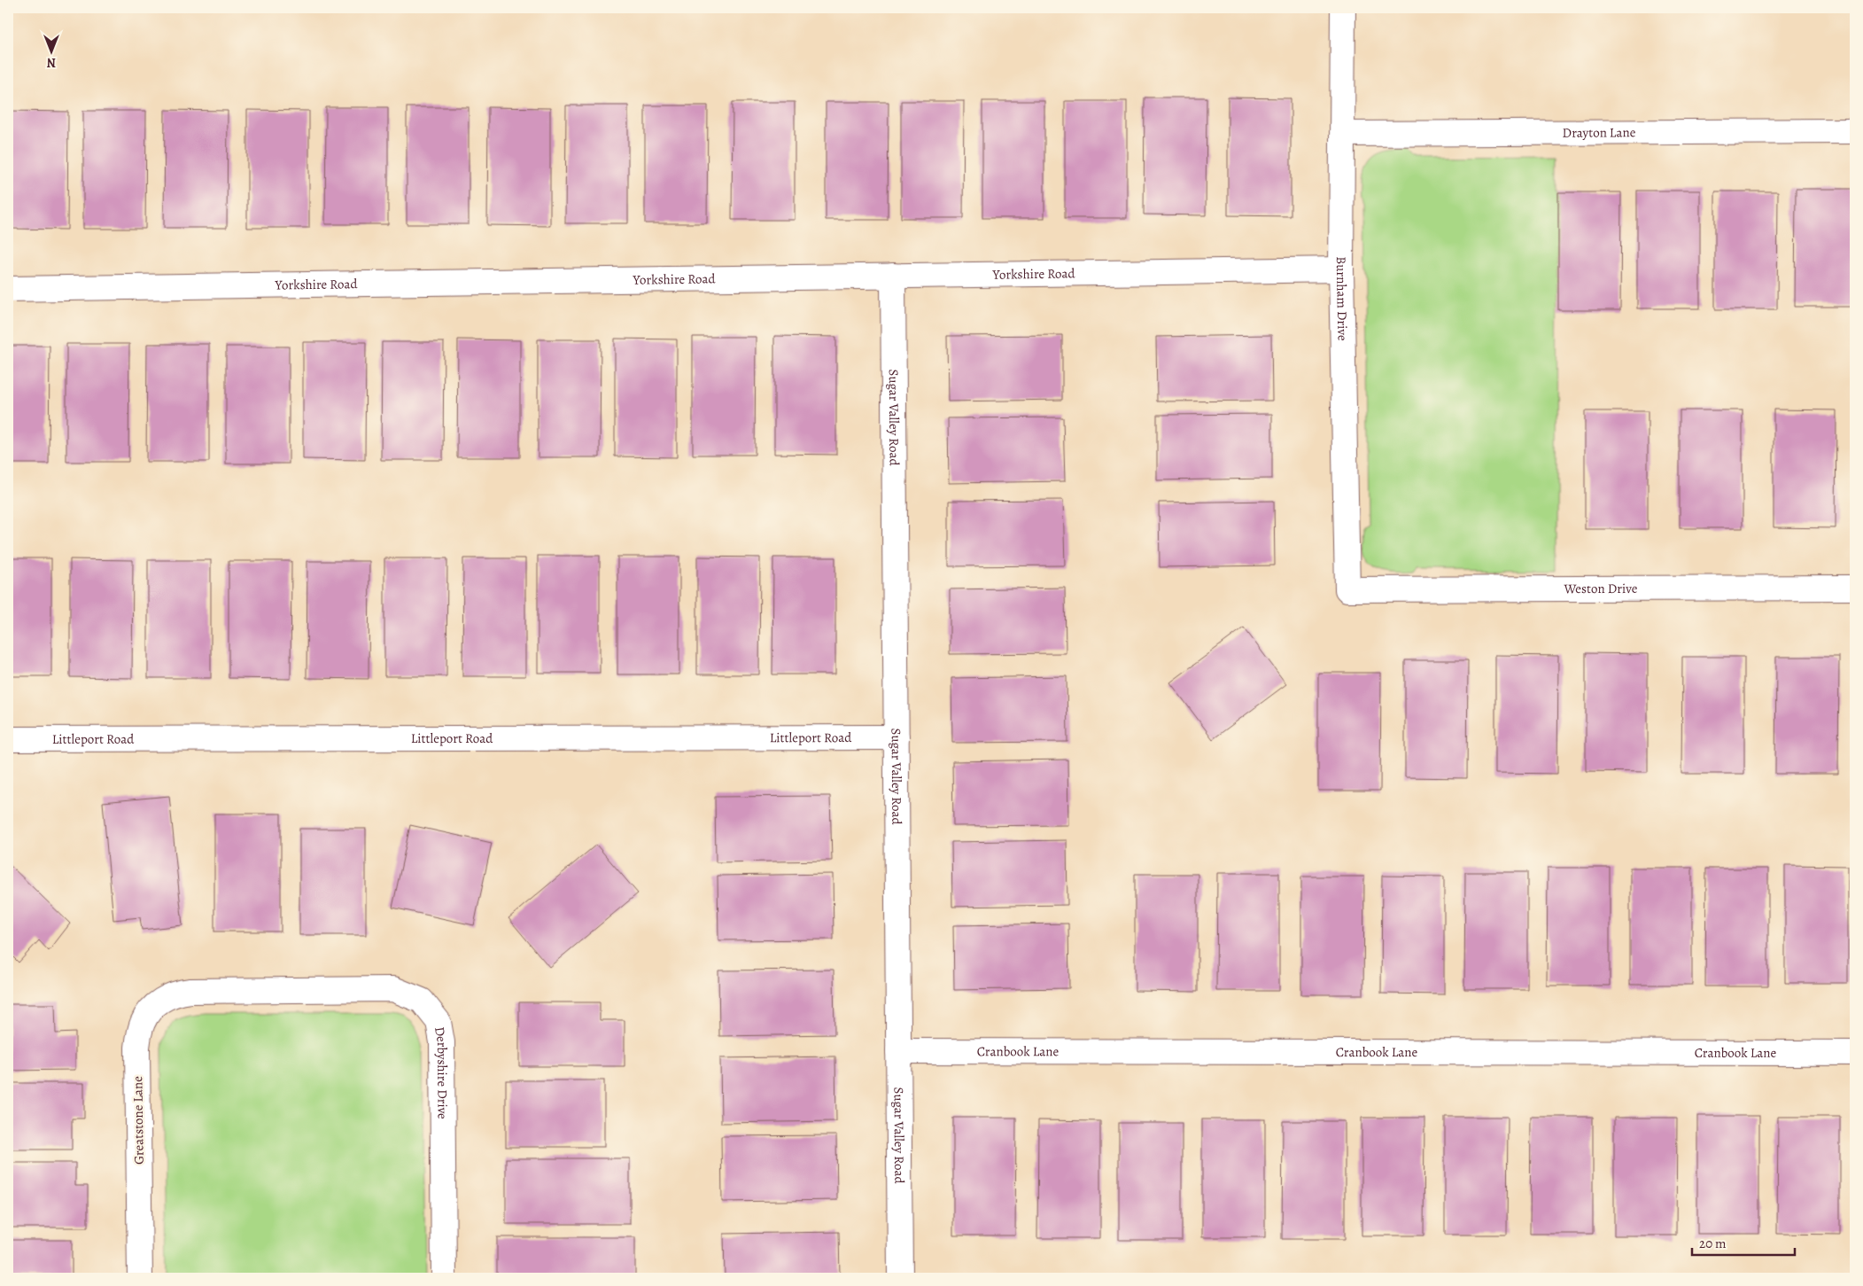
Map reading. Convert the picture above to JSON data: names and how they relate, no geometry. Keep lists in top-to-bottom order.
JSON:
{
  "streets": {
    "street": [
      "Drayton Lane",
      "Yorkshire Road",
      "Burnham Drive",
      "Sugar Valley Road",
      "Weston Drive",
      "Littleport Road",
      "Cranbook Lane",
      "Derbyshire Drive",
      "Greatstone Lane"
    ]
  },
  "crossings": [
    ["Drayton Lane", "Burnham Drive"],
    ["Yorkshire Road", "Burnham Drive"],
    ["Yorkshire Road", "Sugar Valley Road"],
    ["Burnham Drive", "Weston Drive"],
    ["Sugar Valley Road", "Littleport Road"],
    ["Sugar Valley Road", "Cranbook Lane"],
    ["Derbyshire Drive", "Greatstone Lane"]
  ],
  "scale_bar": "20 m",
  "north": "bottom"
}
